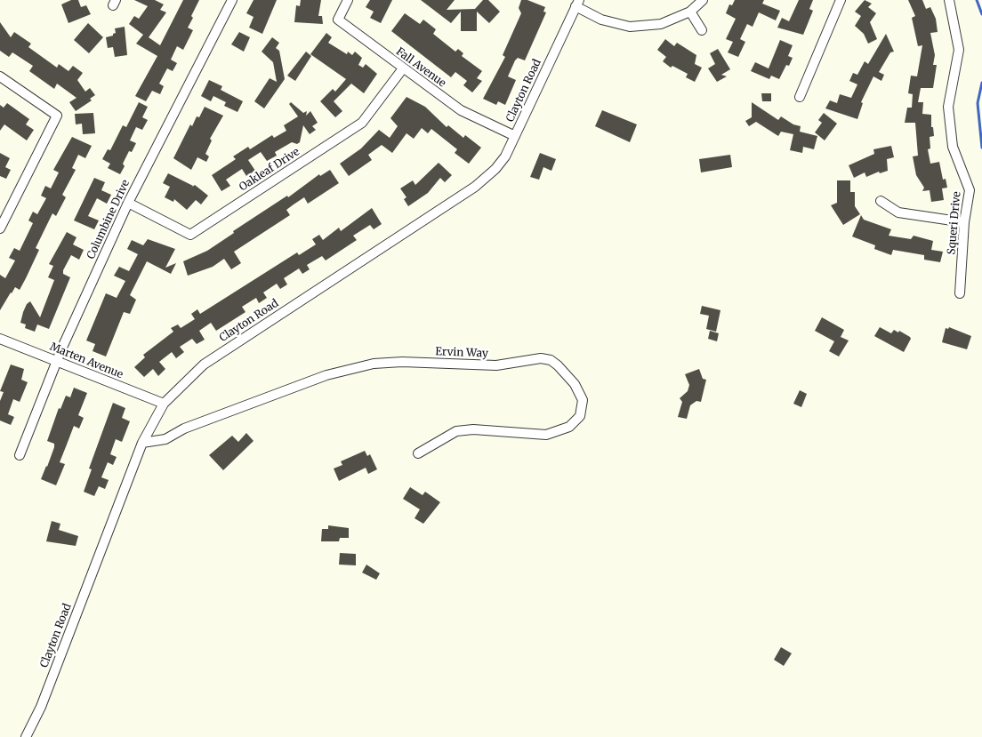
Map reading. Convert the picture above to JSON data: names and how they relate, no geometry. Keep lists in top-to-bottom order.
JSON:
{
  "streets": {
    "street": [
      "Fall Avenue",
      "Clayton Road",
      "Oakleaf Drive",
      "Columbine Drive",
      "Squeri Drive",
      "Ervin Way",
      "Marten Avenue"
    ]
  },
  "crossings": [
    ["Fall Avenue", "Clayton Road"],
    ["Fall Avenue", "Oakleaf Drive"],
    ["Clayton Road", "Ervin Way"],
    ["Clayton Road", "Marten Avenue"],
    ["Oakleaf Drive", "Columbine Drive"],
    ["Columbine Drive", "Marten Avenue"]
  ]
}
